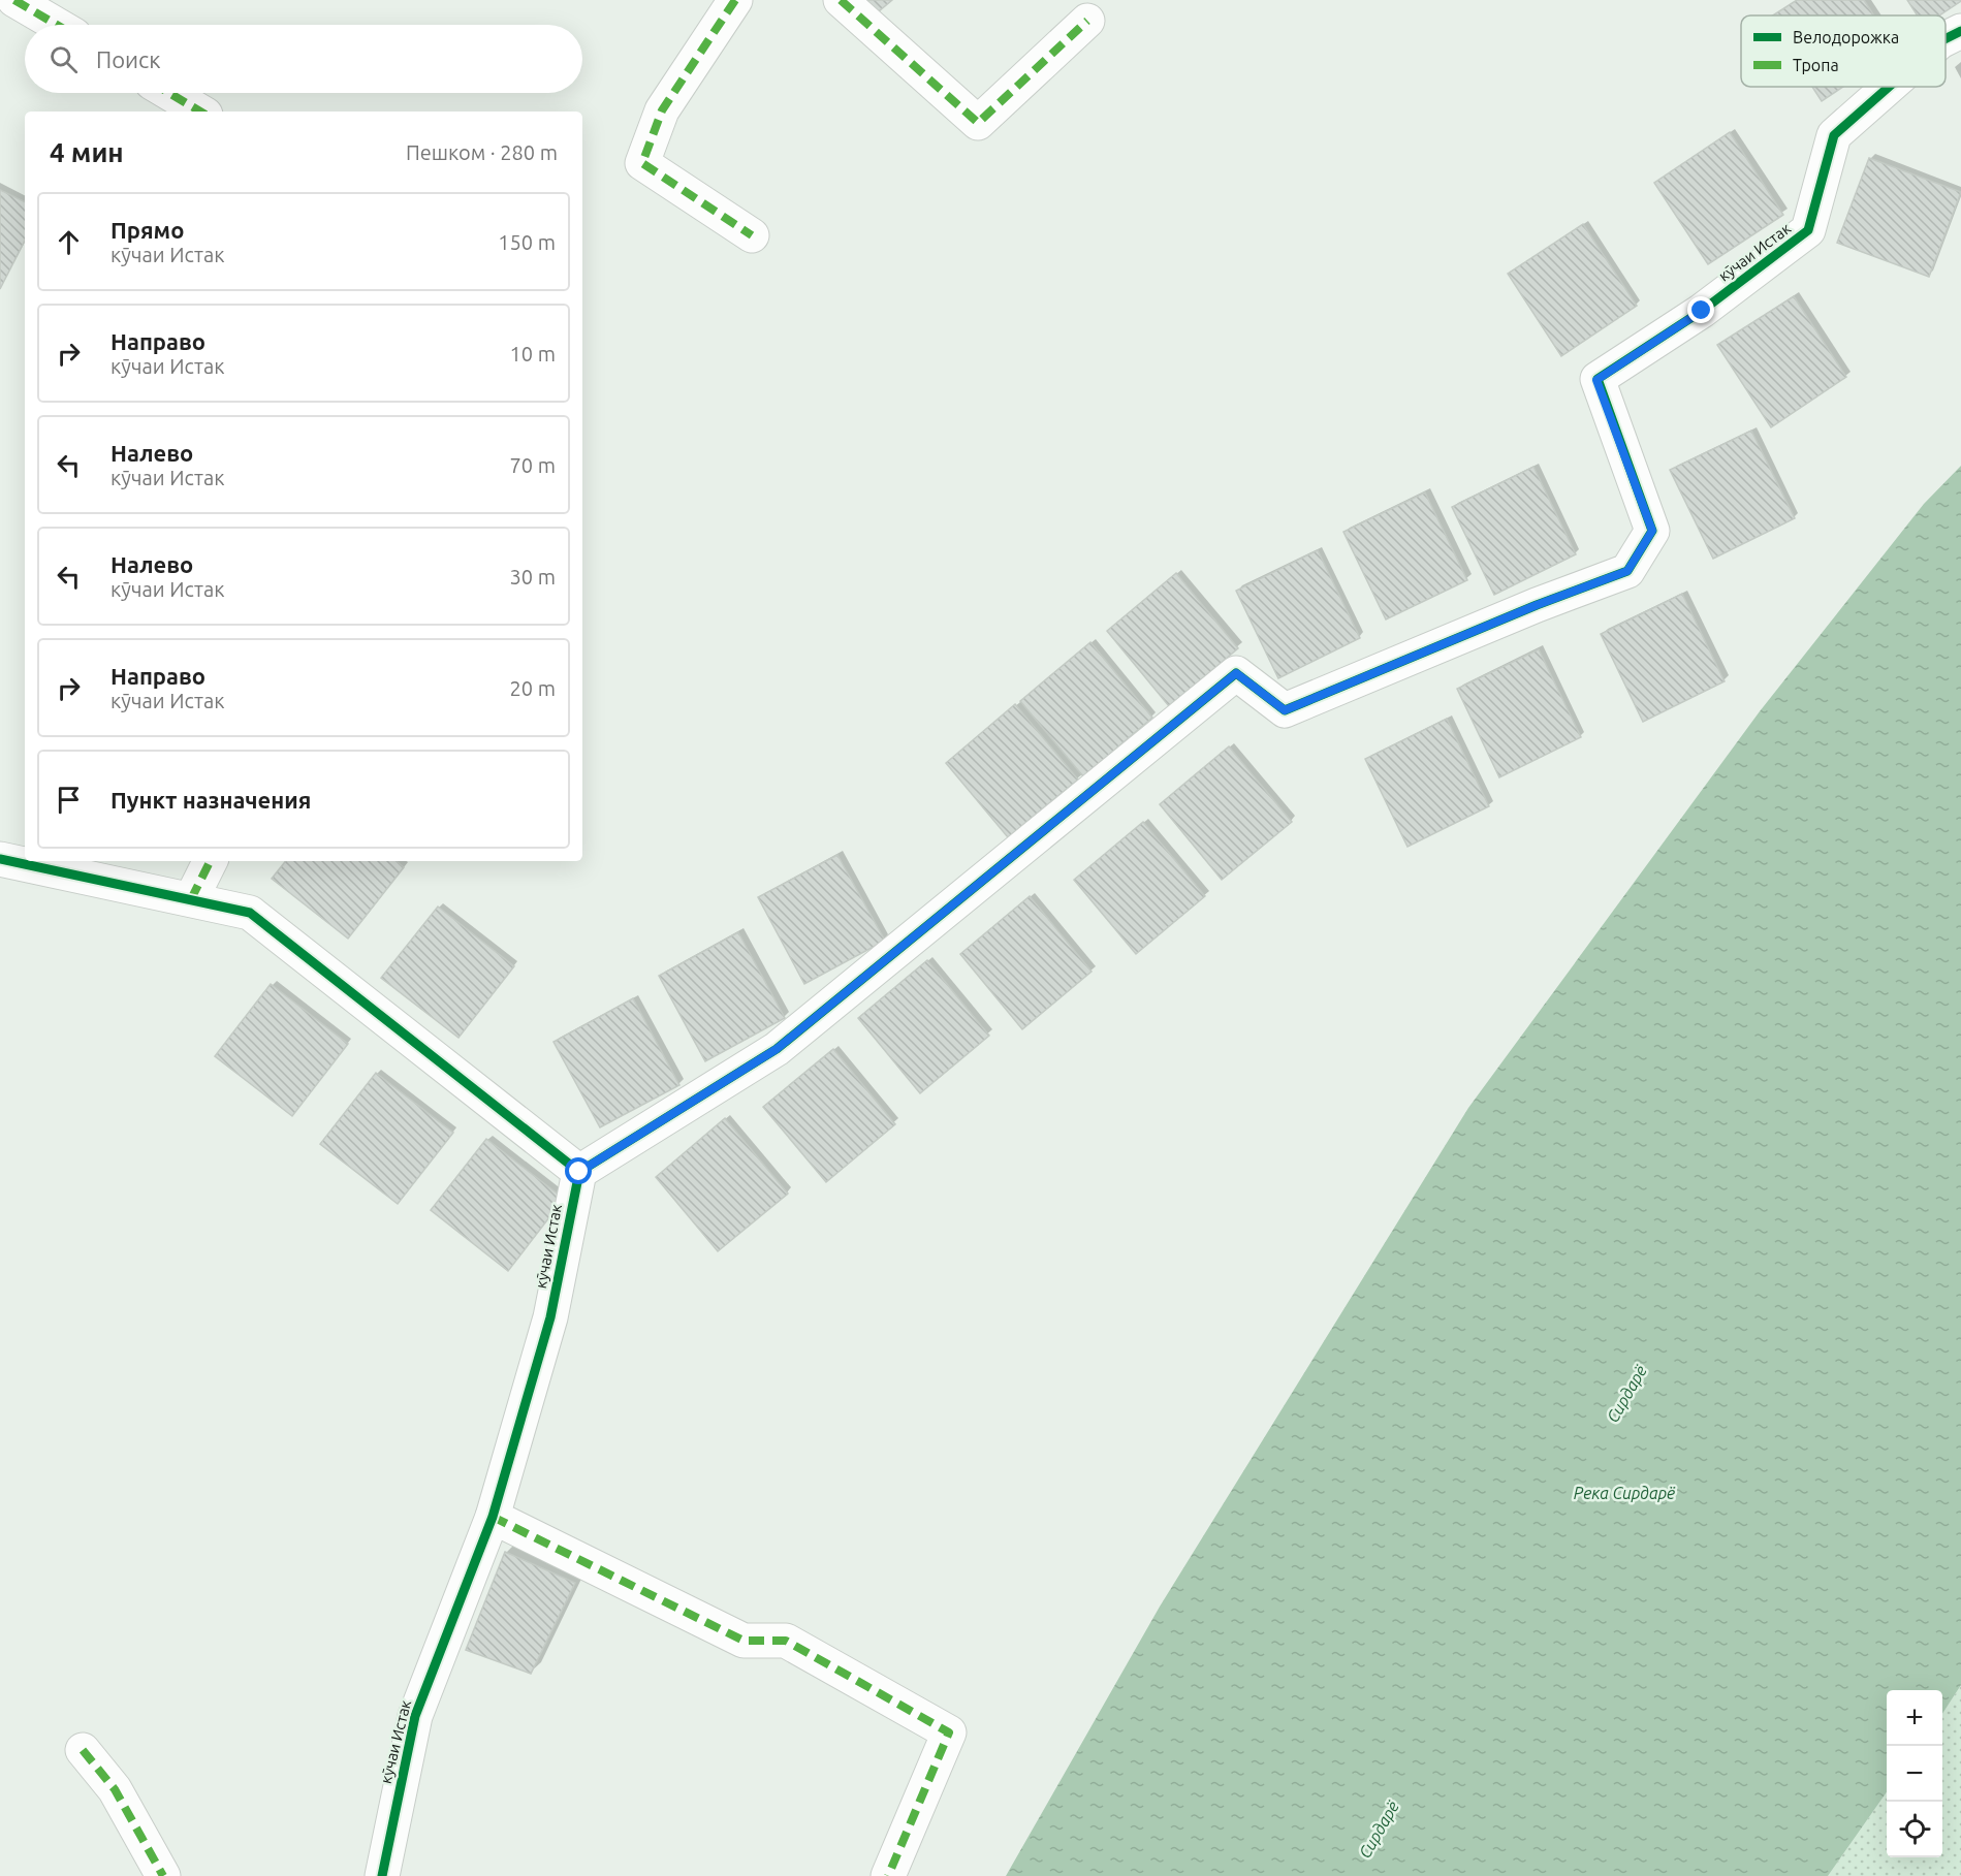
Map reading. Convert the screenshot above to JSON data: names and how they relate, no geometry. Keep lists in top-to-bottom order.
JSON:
{
  "streets": {
    "street": ["кӯчаи Истак"]
  },
  "water": ["Сирдарё", "Река Сирдарё"],
  "legend": ["Велодорожка", "Тропа"],
  "page": {
    "search": "Поиск",
    "heading": ["4 мин", "Пешком · 280 m"],
    "list": [
      ["Прямо", "кӯчаи Истак", "150 m"],
      ["Направо", "кӯчаи Истак", "10 m"],
      ["Налево", "кӯчаи Истак", "70 m"],
      ["Налево", "кӯчаи Истак", "30 m"],
      ["Направо", "кӯчаи Истак", "20 m"],
      "Пункт назначения"
    ],
    "map_buttons": ["+", "−"]
  }
}
